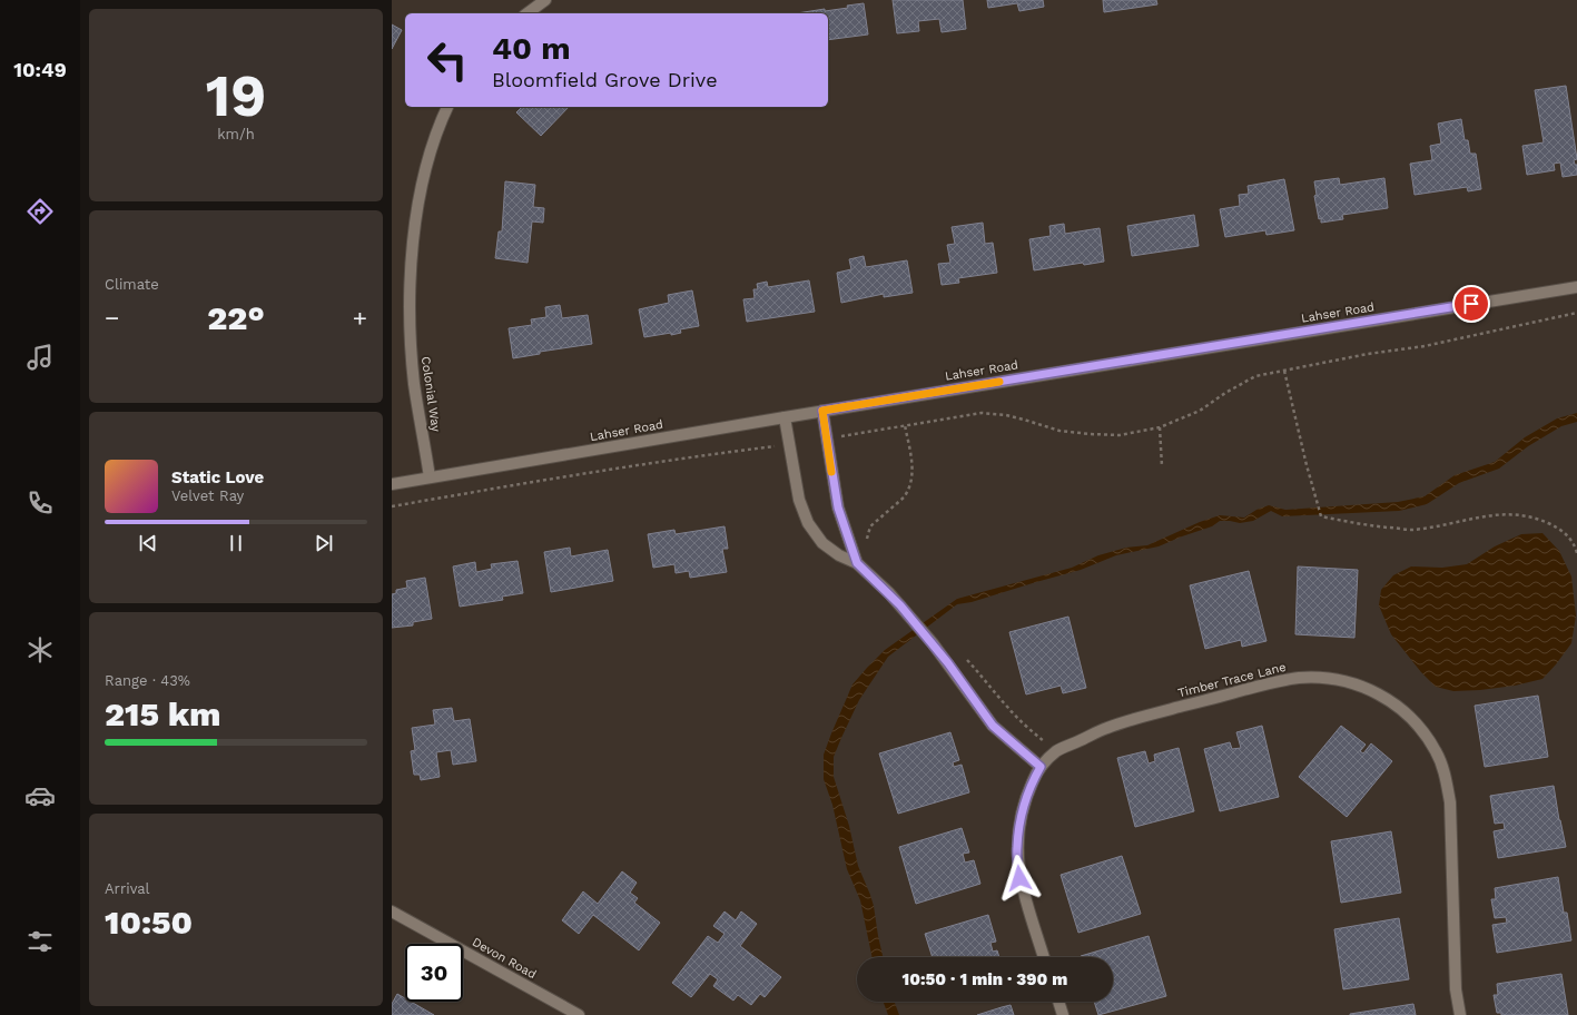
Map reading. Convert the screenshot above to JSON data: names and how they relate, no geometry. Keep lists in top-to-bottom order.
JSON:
{
  "streets": {
    "street": [
      "Lahser Road",
      "Colonial Way",
      "Timber Trace Lane",
      "Devon Road"
    ]
  },
  "crossings": [
    ["Lahser Road", "Colonial Way"]
  ],
  "page": {
    "tabs": "10:49",
    "tile": [
      ["19", "km/h"],
      "Climate",
      ["Range · 43%", "215 km"],
      ["Arrival", "10:50"]
    ],
    "turn": ["40 m", "Bloomfield Grove Drive"],
    "heat": ["−", "22°", "+"],
    "song": ["Static Love", "Velvet Ray"],
    "limit": "30",
    "trip": "10:50 · 1 min · 390 m"
  }
}
